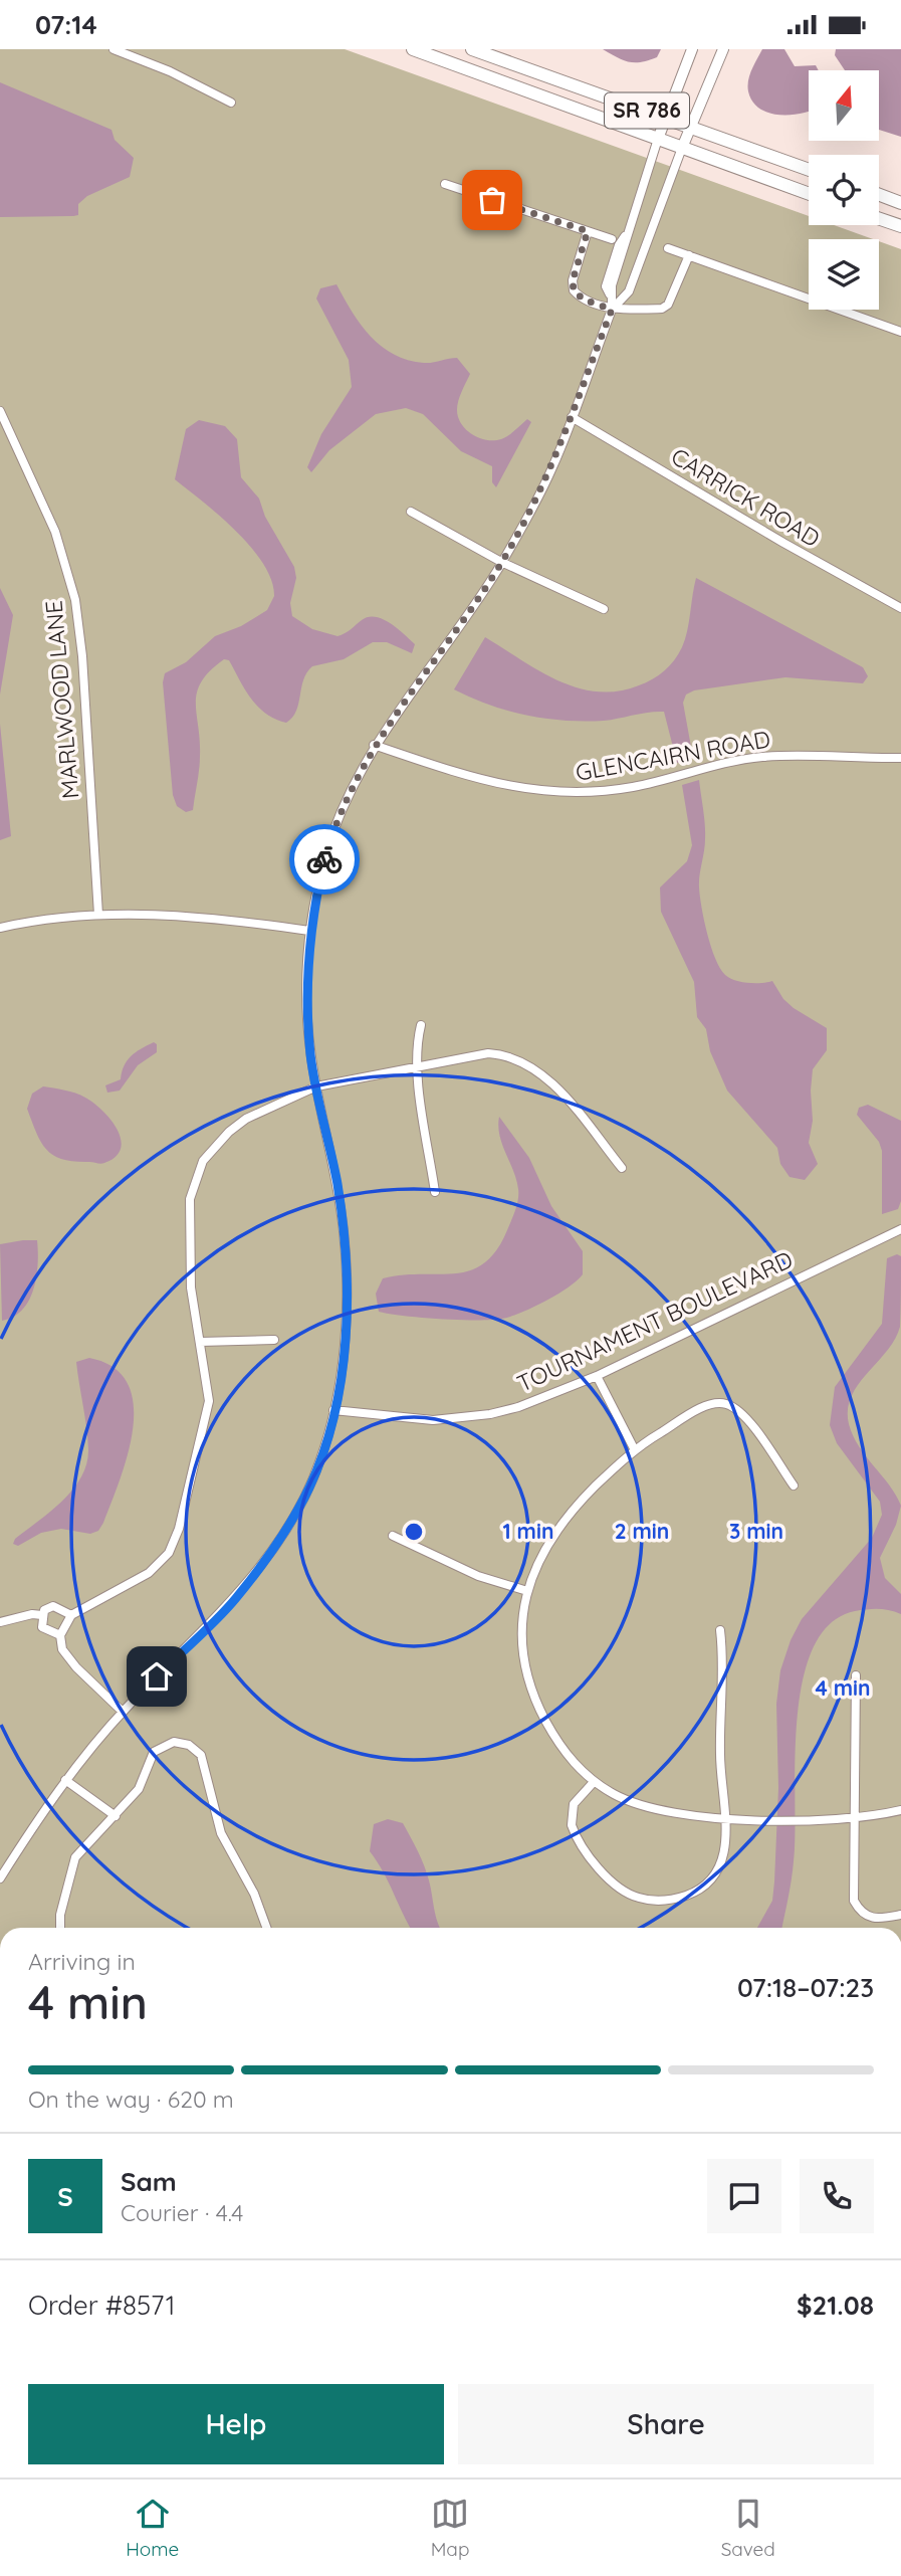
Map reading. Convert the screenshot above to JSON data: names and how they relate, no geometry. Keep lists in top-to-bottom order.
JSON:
{
  "streets": {
    "main road": ["SR 786"],
    "street": [
      "CARRICK ROAD",
      "MARLWOOD LANE",
      "GLENCAIRN ROAD",
      "TOURNAMENT BOULEVARD"
    ]
  },
  "north": "top",
  "page": {
    "status": "07:14",
    "heading": ["4 min", "Arriving in", "07:18–07:23"],
    "panel": [
      "Sam",
      "Courier · 4.4",
      "Order #8571",
      "$21.08"
    ],
    "bar": "On the way · 620 m",
    "round": "S",
    "buttons": ["Help", "Share"],
    "tabs": ["Home", "Map", "Saved"]
  },
  "rings": [
    "1 min",
    "2 min",
    "3 min",
    "4 min"
  ]
}
